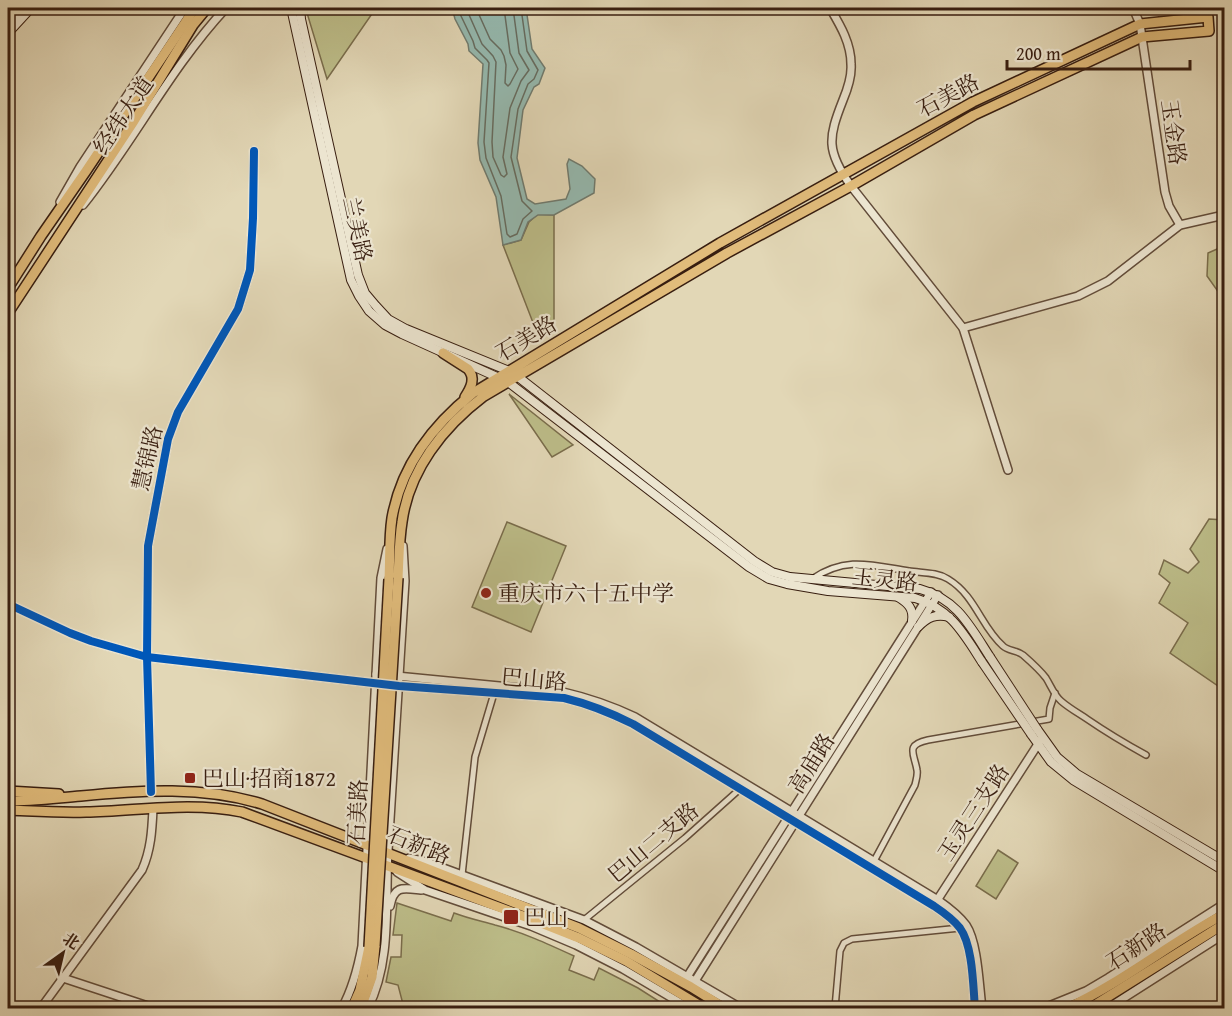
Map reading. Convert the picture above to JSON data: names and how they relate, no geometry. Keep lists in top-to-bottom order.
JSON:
{
  "streets": {
    "main road": [
      "石美路",
      "经纬大道",
      "兰美路",
      "玉灵路",
      "石新路"
    ],
    "street": [
      "玉金路",
      "慧锦路",
      "巴山路",
      "高庙路",
      "玉灵三支路",
      "巴山二支路"
    ]
  },
  "crossings": [
    ["石美路", "玉金路"],
    ["石美路", "兰美路"],
    ["石美路", "玉灵路"],
    ["兰美路", "玉灵路"],
    ["慧锦路", "巴山路"],
    ["慧锦路", "石新路"],
    ["玉灵路", "高庙路"],
    ["玉灵路", "玉灵三支路"],
    ["巴山路", "高庙路"],
    ["巴山路", "玉灵三支路"],
    ["巴山路", "巴山二支路"]
  ],
  "places": {
    "other": ["重庆市六十五中学"],
    "transit": ["巴山‧招商1872", "巴山"]
  },
  "scale_bar": "200 m",
  "north": "top right"
}
